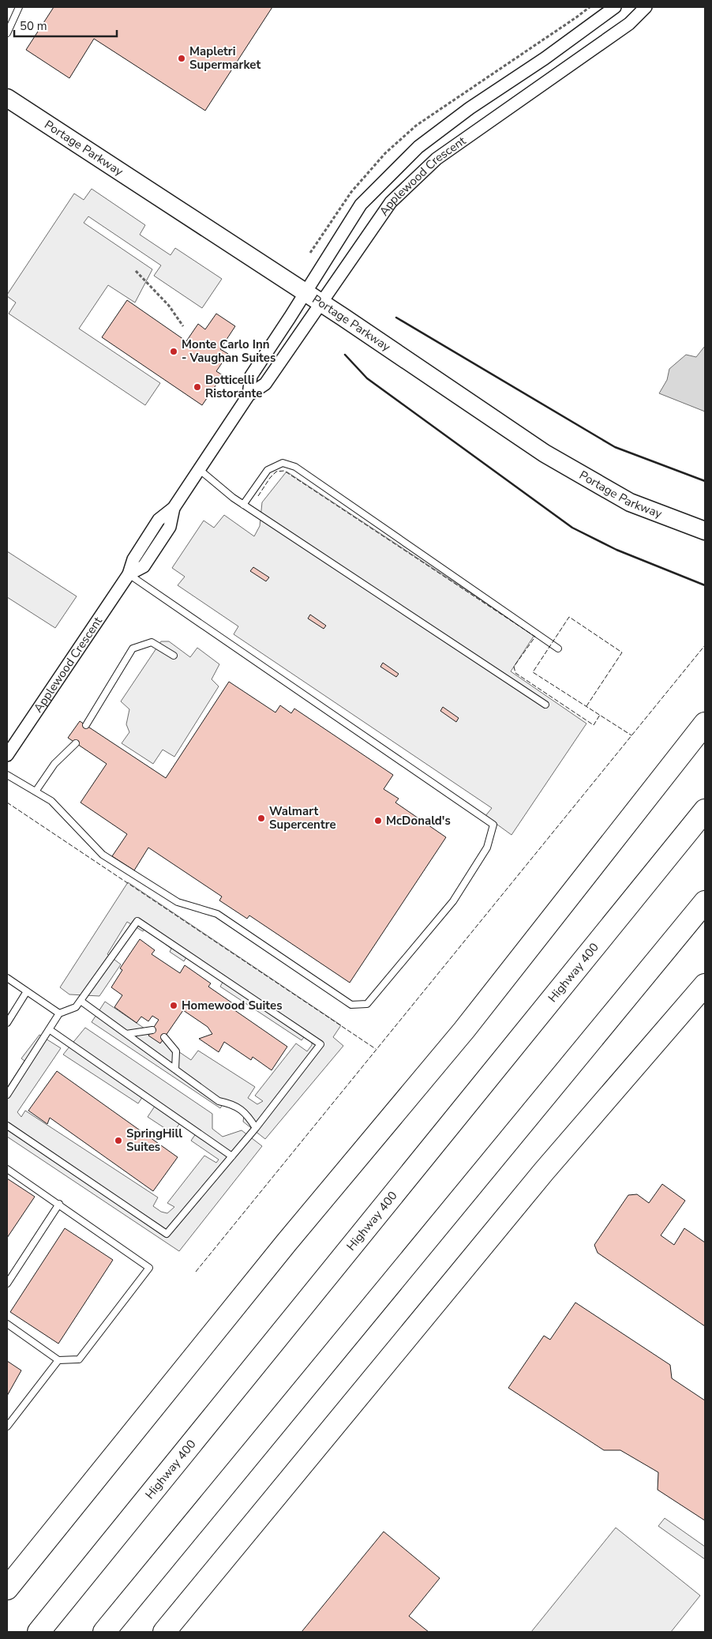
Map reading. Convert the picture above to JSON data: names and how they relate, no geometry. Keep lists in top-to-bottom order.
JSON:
{
  "streets": {
    "highway": ["Highway 400"],
    "street": ["Portage Parkway", "Applewood Crescent"]
  },
  "crossings": [
    ["Portage Parkway", "Applewood Crescent"]
  ],
  "places": [
    "Mapletri Supermarket",
    "Monte Carlo Inn - Vaughan Suites",
    "Botticelli Ristorante",
    "Walmart Supercentre",
    "McDonald's",
    "Homewood Suites",
    "SpringHill Suites"
  ],
  "scale_bar": "50 m"
}
